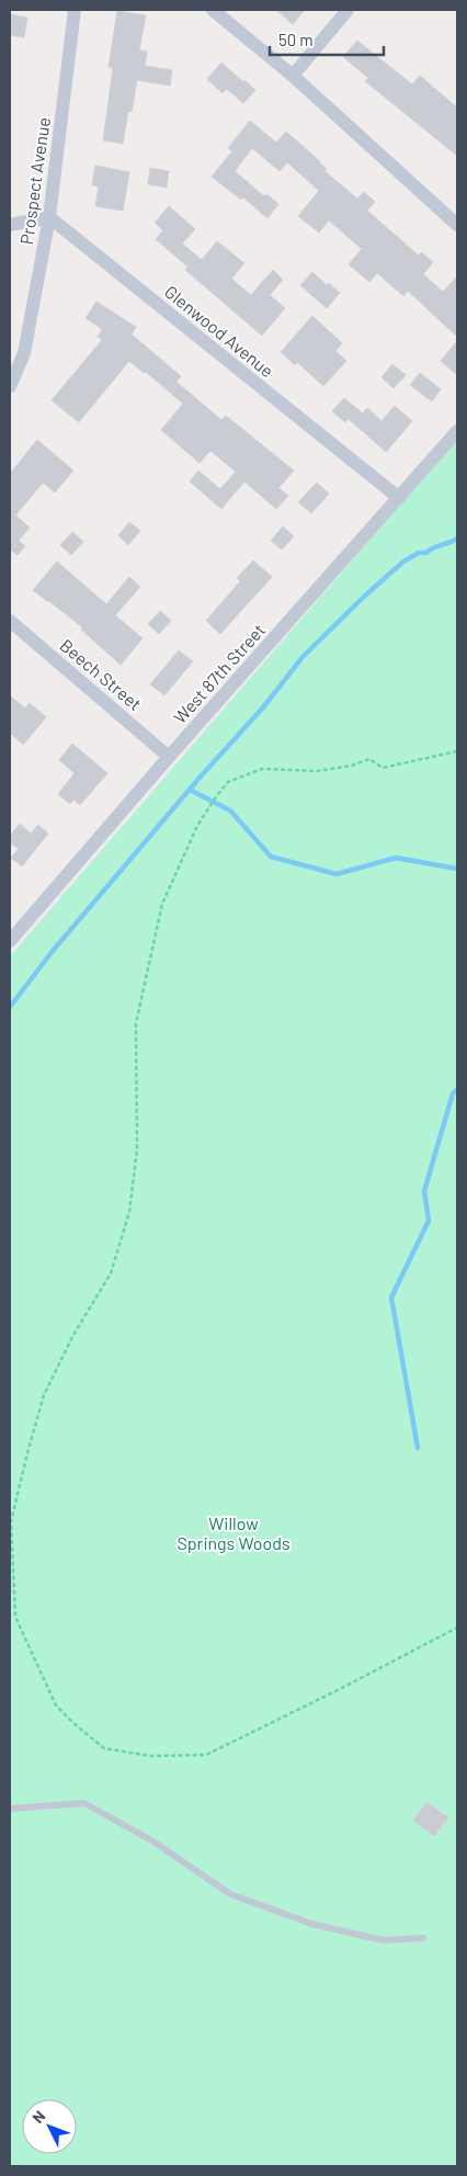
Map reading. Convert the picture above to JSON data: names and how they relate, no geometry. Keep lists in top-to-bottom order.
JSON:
{
  "streets": {
    "street": [
      "Prospect Avenue",
      "Glenwood Avenue",
      "West 87th Street",
      "Beech Street"
    ]
  },
  "crossings": [
    ["Prospect Avenue", "Glenwood Avenue"],
    ["Glenwood Avenue", "West 87th Street"],
    ["West 87th Street", "Beech Street"]
  ],
  "parks": ["Willow Springs Woods"],
  "scale_bar": "50 m",
  "north": "top left"
}
